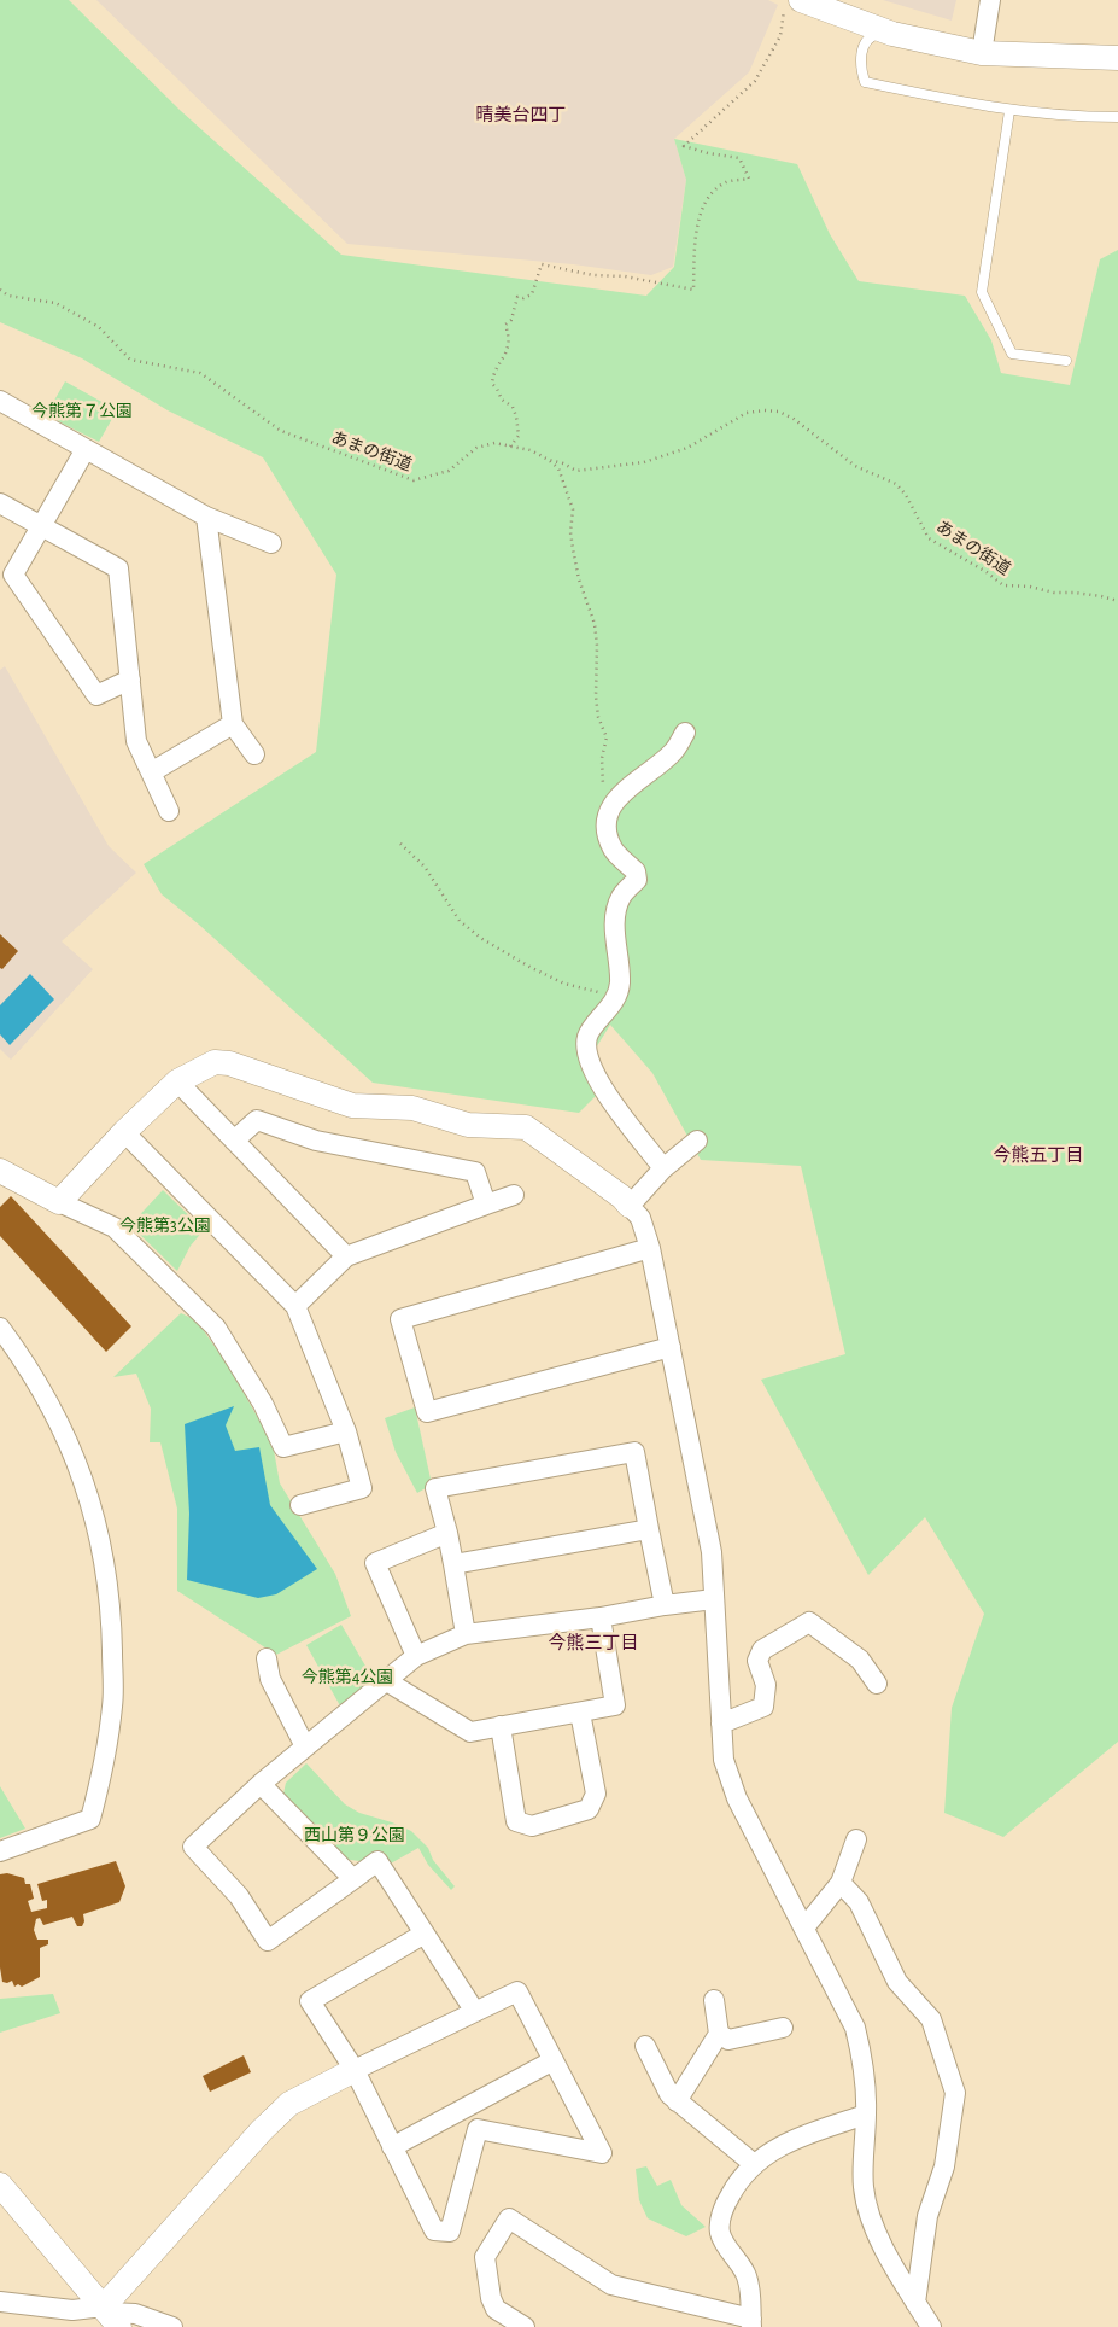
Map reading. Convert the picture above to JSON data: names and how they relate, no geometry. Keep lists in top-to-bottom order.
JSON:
{
  "streets": {
    "path": ["あまの街道"]
  },
  "districts": ["晴美台四丁", "今熊五丁目", "今熊三丁目"],
  "parks": [
    "今熊第７公園",
    "今熊第3公園",
    "今熊第4公園",
    "西山第９公園"
  ]
}
